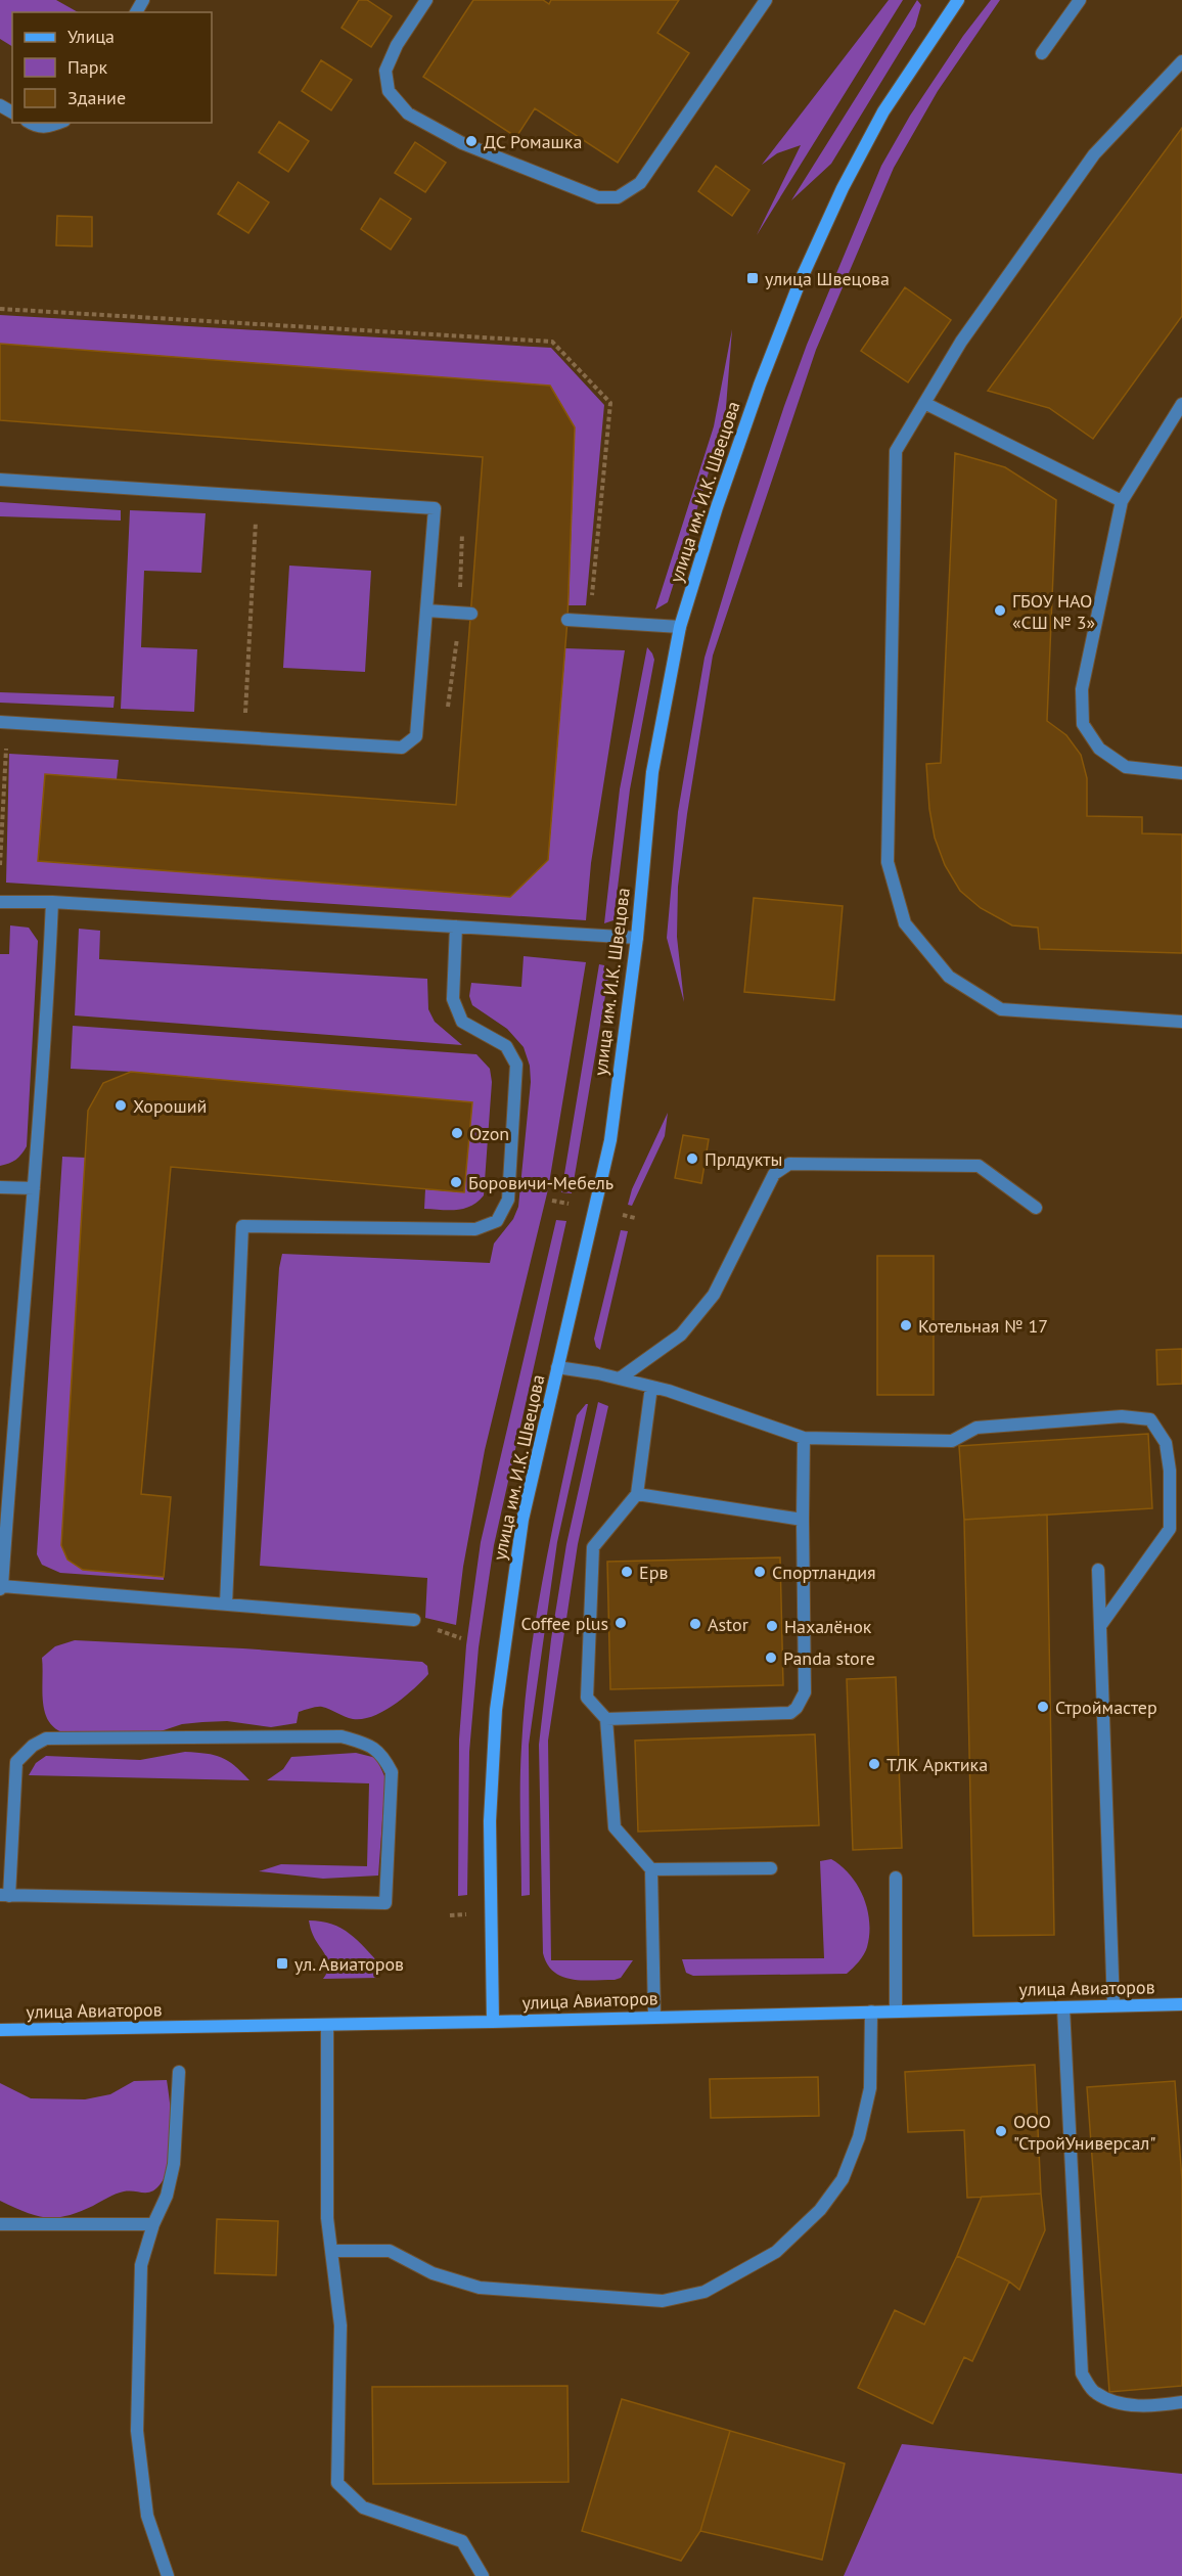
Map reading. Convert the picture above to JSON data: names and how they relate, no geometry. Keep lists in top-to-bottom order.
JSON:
{
  "streets": {
    "street": ["улица им. И.К. Швецова", "улица Авиаторов"]
  },
  "crossings": [
    ["улица им. И.К. Швецова", "улица Авиаторов"]
  ],
  "places": {
    "other": [
      "ДС Ромашка",
      "ГБОУ НАО «СШ № 3»",
      "Хороший",
      "Ozon",
      "Прлдукты",
      "Боровичи-Мебель",
      "Котельная № 17",
      "Ерв",
      "Спортландия",
      "Coffee plus",
      "Astor",
      "Нахалёнок",
      "Panda store",
      "Строймастер",
      "ТЛК Арктика",
      "ООО \"СтройУниверсал\""
    ],
    "transit": ["улица Швецова", "ул. Авиаторов"]
  },
  "legend": ["Улица", "Парк", "Здание"]
}
